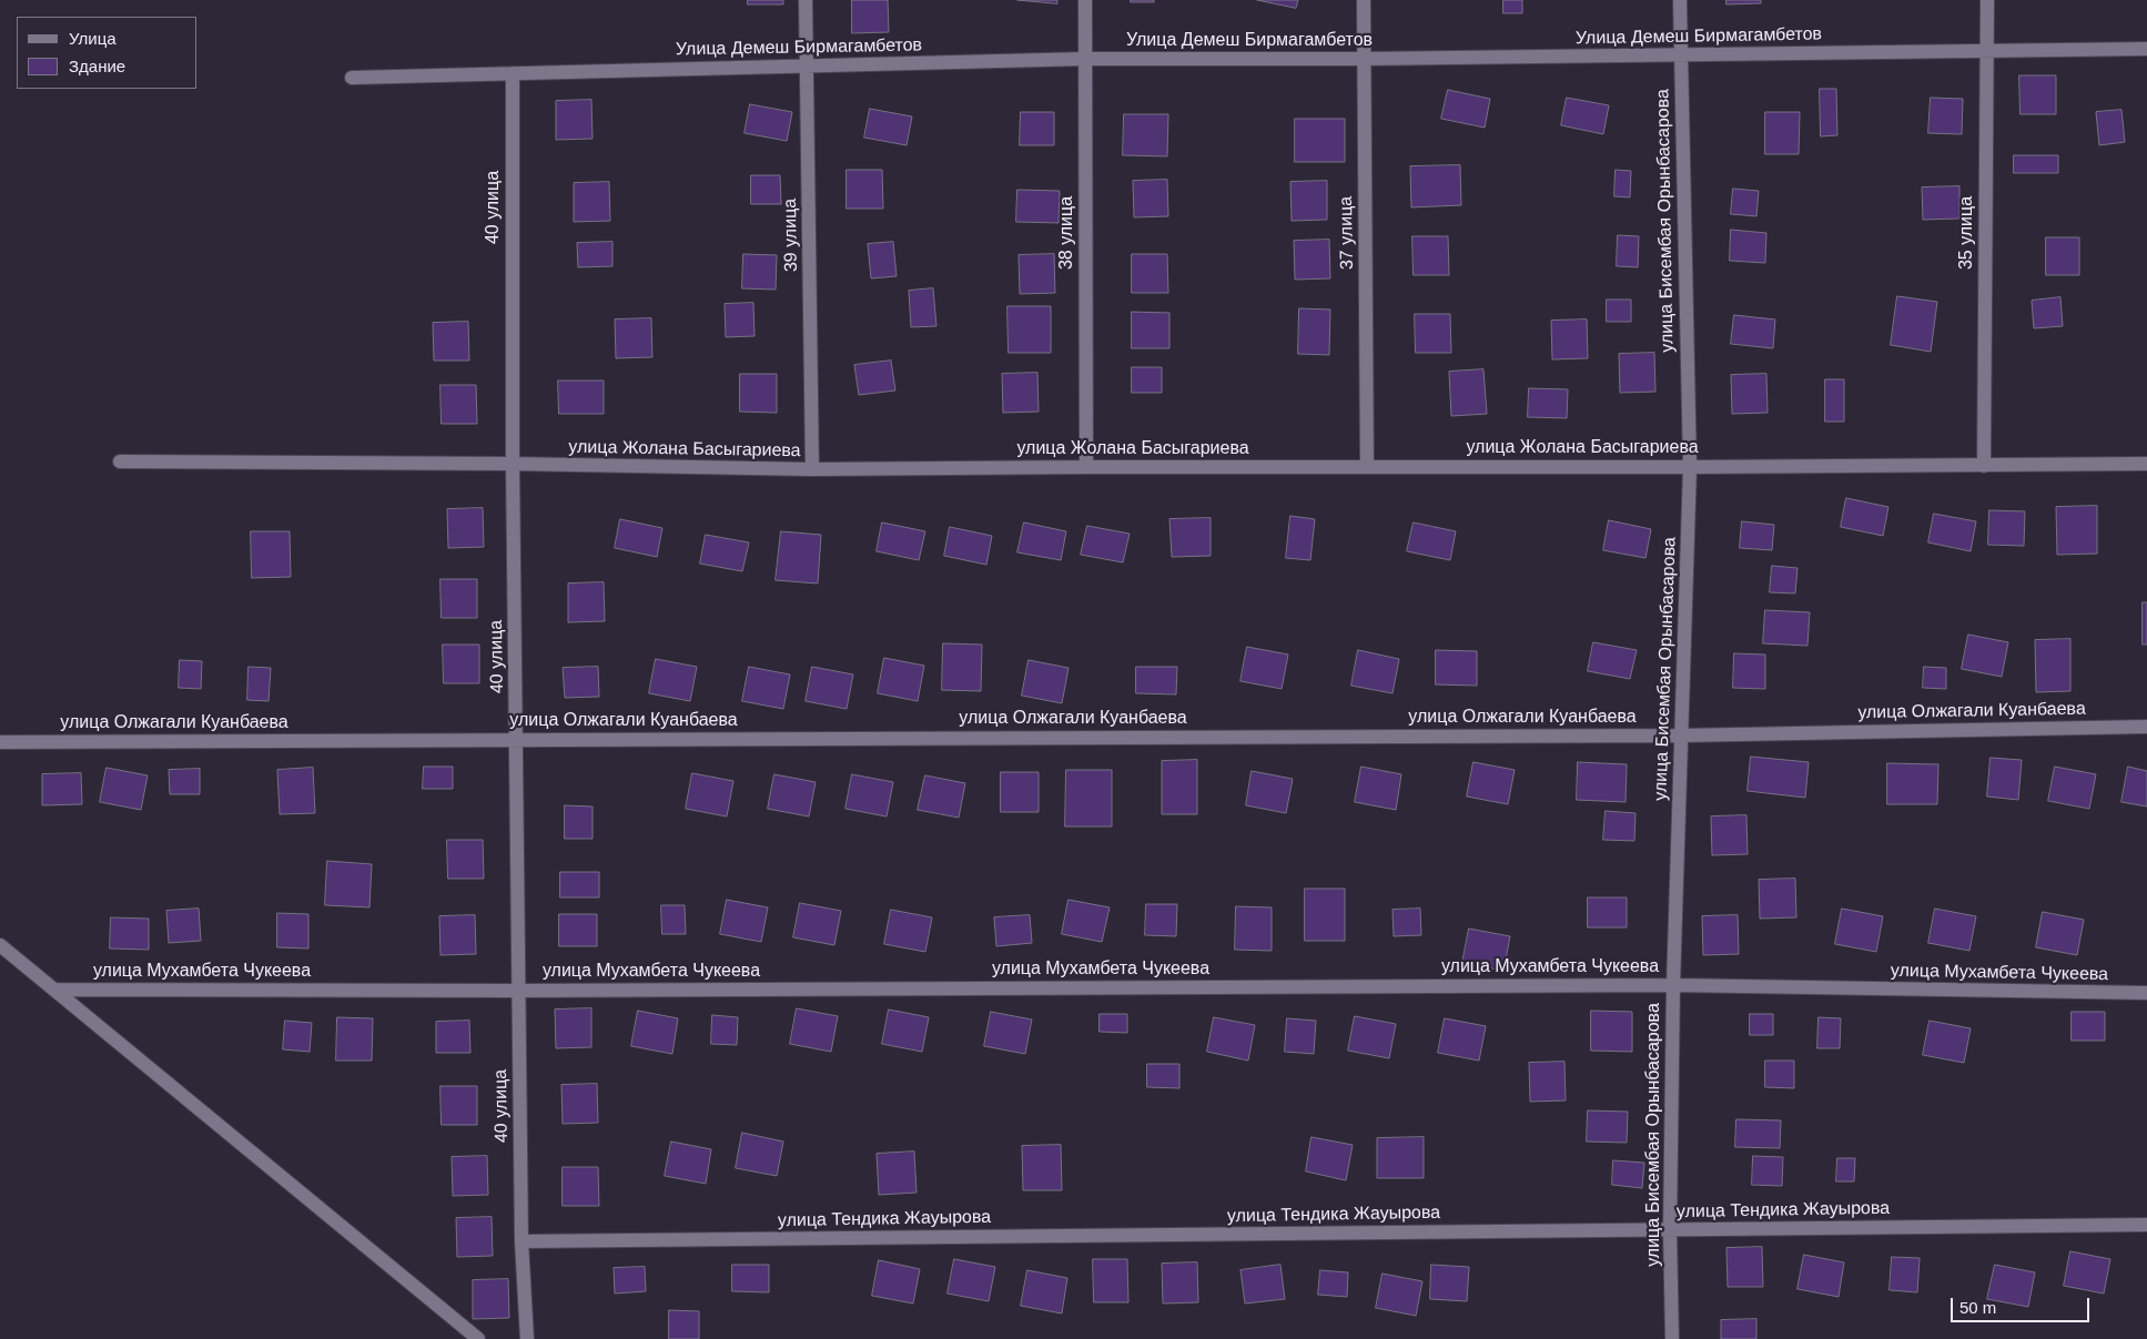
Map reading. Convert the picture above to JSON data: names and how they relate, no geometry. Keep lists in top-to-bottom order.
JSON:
{
  "streets": {
    "street": [
      "Улица Демеш Бирмагамбетов",
      "40 улица",
      "улица Бисембая Орынбасарова",
      "38 улица",
      "37 улица",
      "35 улица",
      "39 улица",
      "улица Жолана Басыгариева",
      "улица Олжагали Куанбаева",
      "улица Мухамбета Чукеева",
      "улица Тендика Жауырова"
    ]
  },
  "crossings": [
    ["Улица Демеш Бирмагамбетов", "40 улица"],
    ["Улица Демеш Бирмагамбетов", "улица Бисембая Орынбасарова"],
    ["Улица Демеш Бирмагамбетов", "38 улица"],
    ["Улица Демеш Бирмагамбетов", "37 улица"],
    ["Улица Демеш Бирмагамбетов", "35 улица"],
    ["Улица Демеш Бирмагамбетов", "39 улица"],
    ["40 улица", "улица Жолана Басыгариева"],
    ["40 улица", "улица Олжагали Куанбаева"],
    ["40 улица", "улица Мухамбета Чукеева"],
    ["40 улица", "улица Тендика Жауырова"],
    ["улица Бисембая Орынбасарова", "улица Жолана Басыгариева"],
    ["улица Бисембая Орынбасарова", "улица Олжагали Куанбаева"],
    ["улица Бисембая Орынбасарова", "улица Мухамбета Чукеева"],
    ["улица Бисембая Орынбасарова", "улица Тендика Жауырова"],
    ["38 улица", "улица Жолана Басыгариева"],
    ["37 улица", "улица Жолана Басыгариева"],
    ["35 улица", "улица Жолана Басыгариева"],
    ["39 улица", "улица Жолана Басыгариева"]
  ],
  "legend": ["Улица", "Здание"],
  "scale_bar": "50 m"
}
